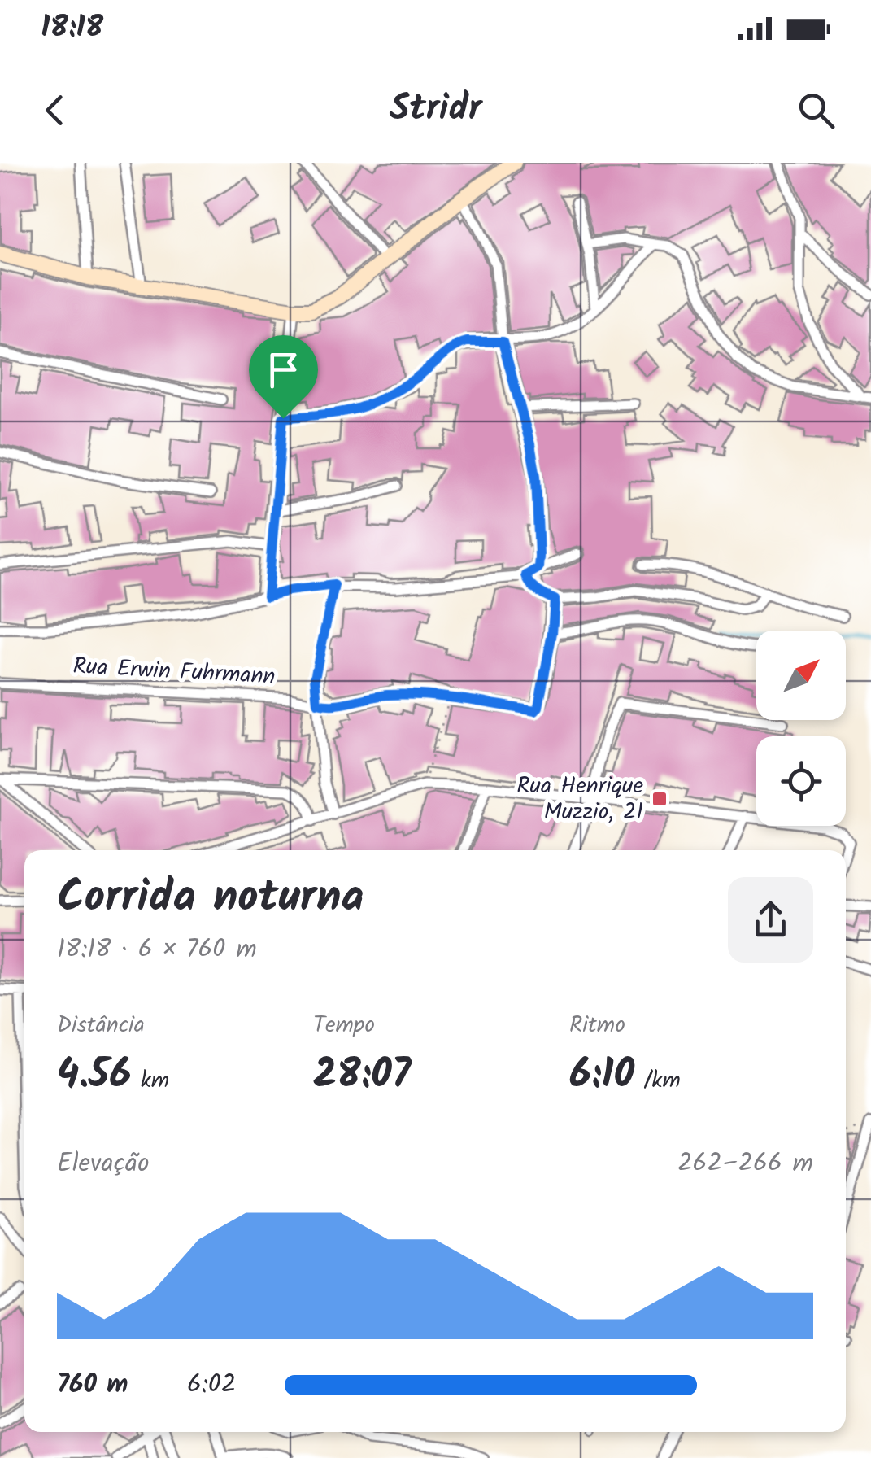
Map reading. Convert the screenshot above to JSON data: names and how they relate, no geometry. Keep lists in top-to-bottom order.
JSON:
{
  "streets": {
    "street": ["Rua Erwin Fuhrmann"]
  },
  "places": {
    "transit": ["Rua Henrique Muzzio, 21"]
  },
  "north": "top right",
  "page": {
    "status": "18:18",
    "header": "Stridr",
    "heading": ["Corrida noturna", "18:18 · 6 × 760 m"],
    "stats": [
      ["Distância", "4.56 km"],
      ["Tempo", "28:07"],
      ["Ritmo", "6:10 /km"]
    ],
    "chart": ["Elevação", "262–266 m"],
    "list": [
      {
        "name": "760 m",
        "note": "6:02"
      }
    ]
  }
}
